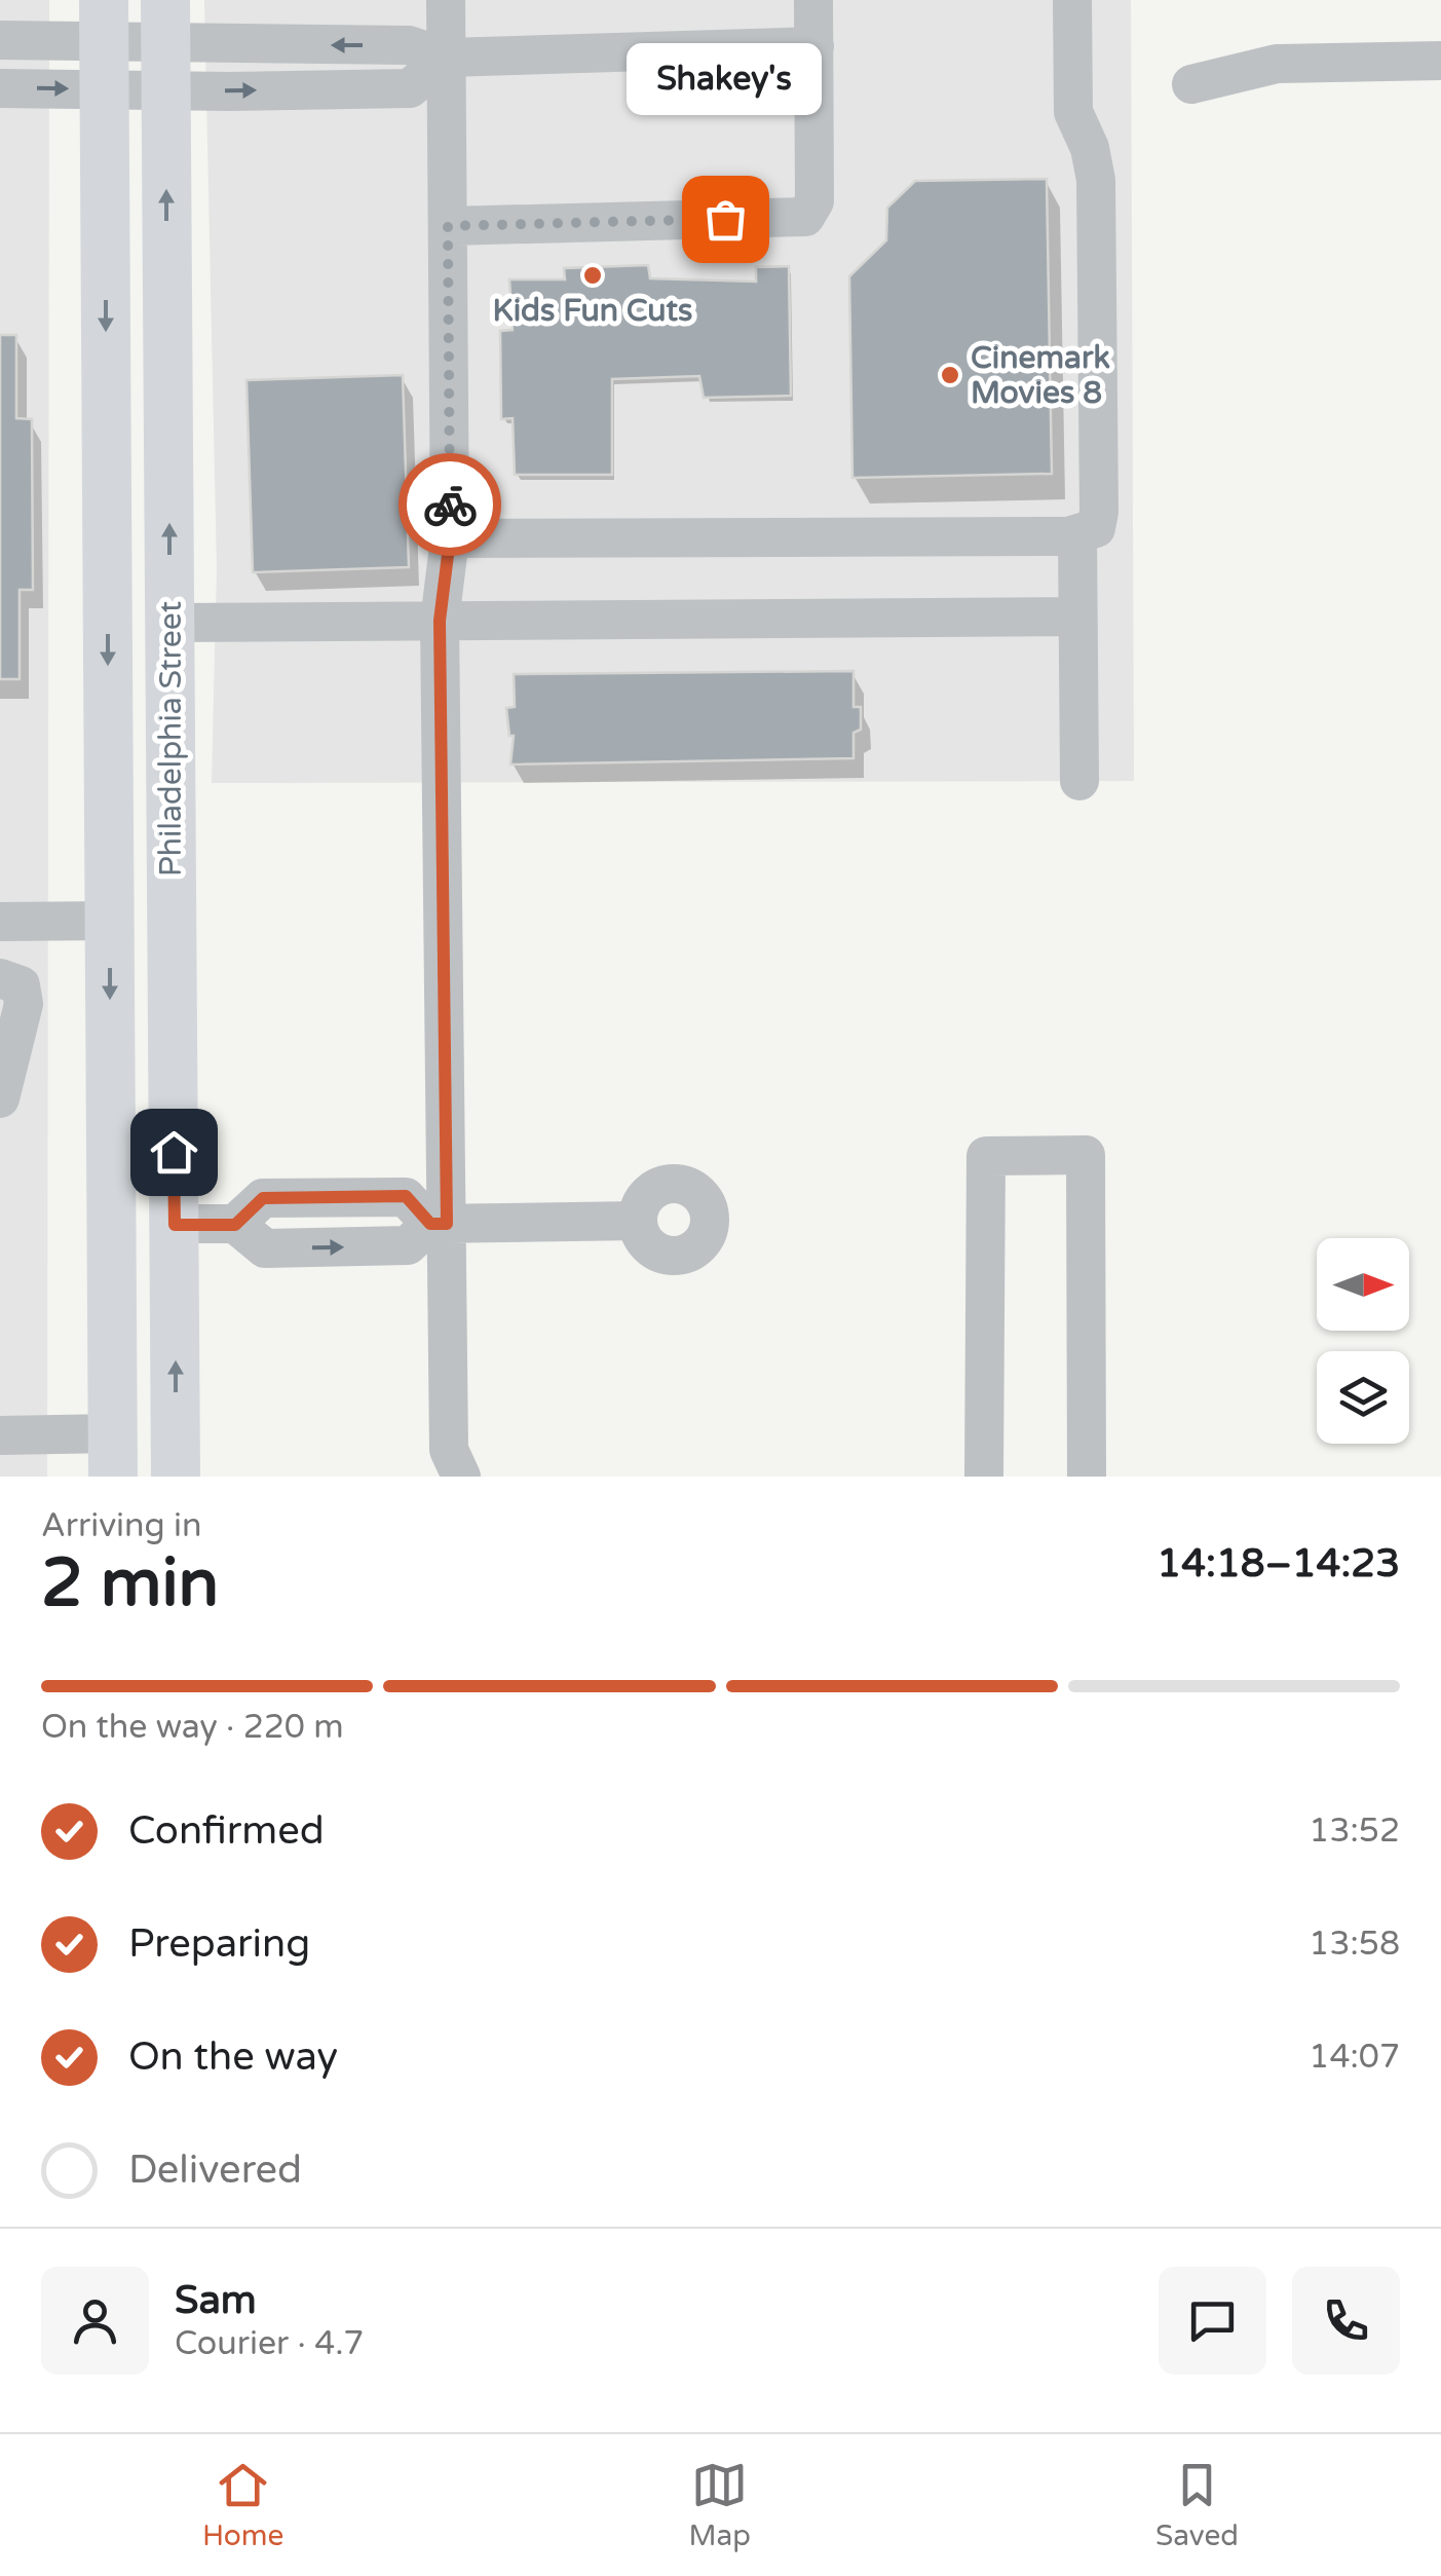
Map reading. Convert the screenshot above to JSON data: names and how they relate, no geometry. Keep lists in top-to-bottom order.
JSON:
{
  "streets": {
    "main road": ["Philadelphia Street"]
  },
  "places": ["Shakey's", "Kids Fun Cuts", "Cinemark Movies 8"],
  "north": "right",
  "page": {
    "bubble": "Shakey's",
    "heading": ["2 min", "Arriving in", "14:18–14:23"],
    "panel": ["Sam", "Courier · 4.7"],
    "bar": "On the way · 220 m",
    "list": [
      ["Confirmed", "13:52"],
      ["Preparing", "13:58"],
      ["On the way", "14:07"],
      "Delivered"
    ],
    "tabs": ["Home", "Map", "Saved"]
  }
}
